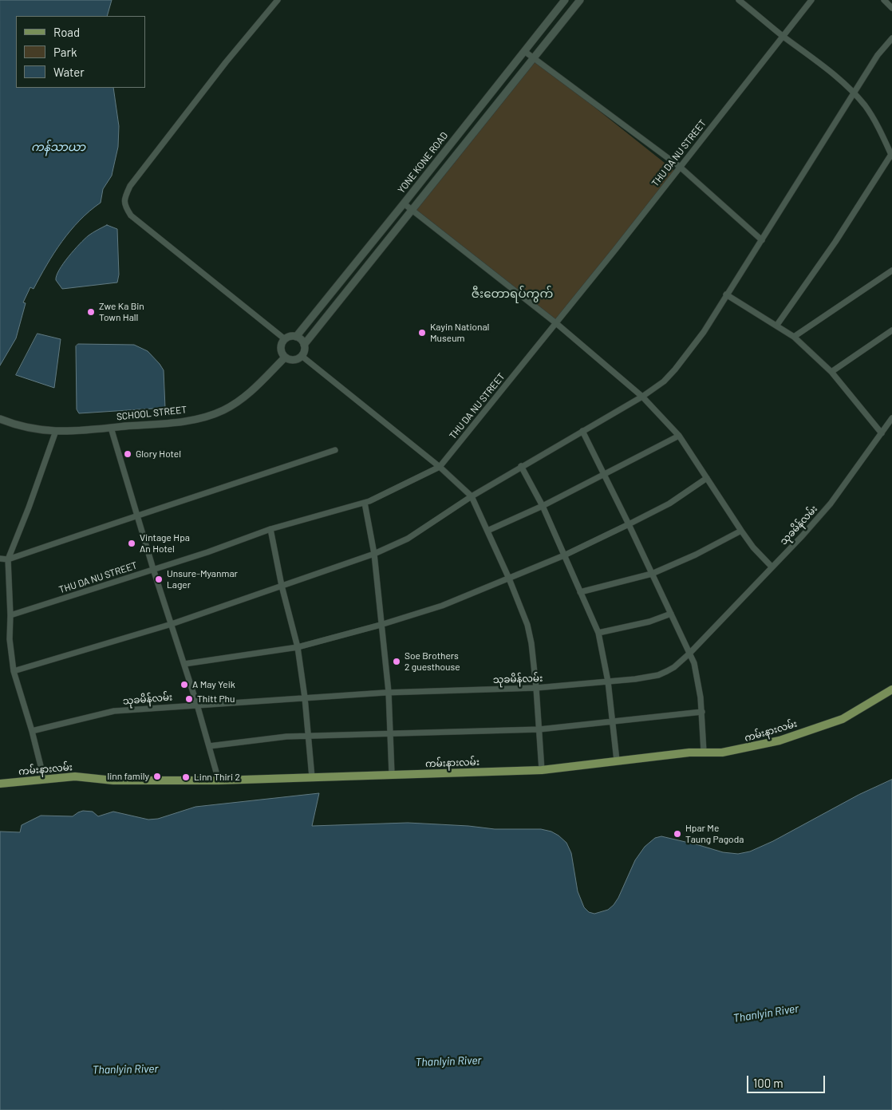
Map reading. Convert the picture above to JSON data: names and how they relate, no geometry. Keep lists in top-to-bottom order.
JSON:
{
  "streets": {
    "main road": ["ကမ်းနားလမ်း"],
    "street": [
      "THU DA NU STREET",
      "YONE KONE ROAD",
      "SCHOOL STREET",
      "သုခမိန်လမ်း"
    ]
  },
  "crossings": [
    ["YONE KONE ROAD", "SCHOOL STREET"]
  ],
  "districts": ["ဇီးတောရပ်ကွက်"],
  "water": ["ကန်သာယာ", "Thanlyin River"],
  "places": [
    "Zwe Ka Bin Town Hall",
    "Kayin National Museum",
    "Glory Hotel",
    "Vintage Hpa An Hotel",
    "Unsure-Myanmar Lager",
    "Soe Brothers 2 guesthouse",
    "A May Yeik",
    "Thitt Phu",
    "linn family",
    "Linn Thiri 2",
    "Hpar Me Taung Pagoda"
  ],
  "legend": ["Road", "Park", "Water"],
  "scale_bar": "100 m"
}
